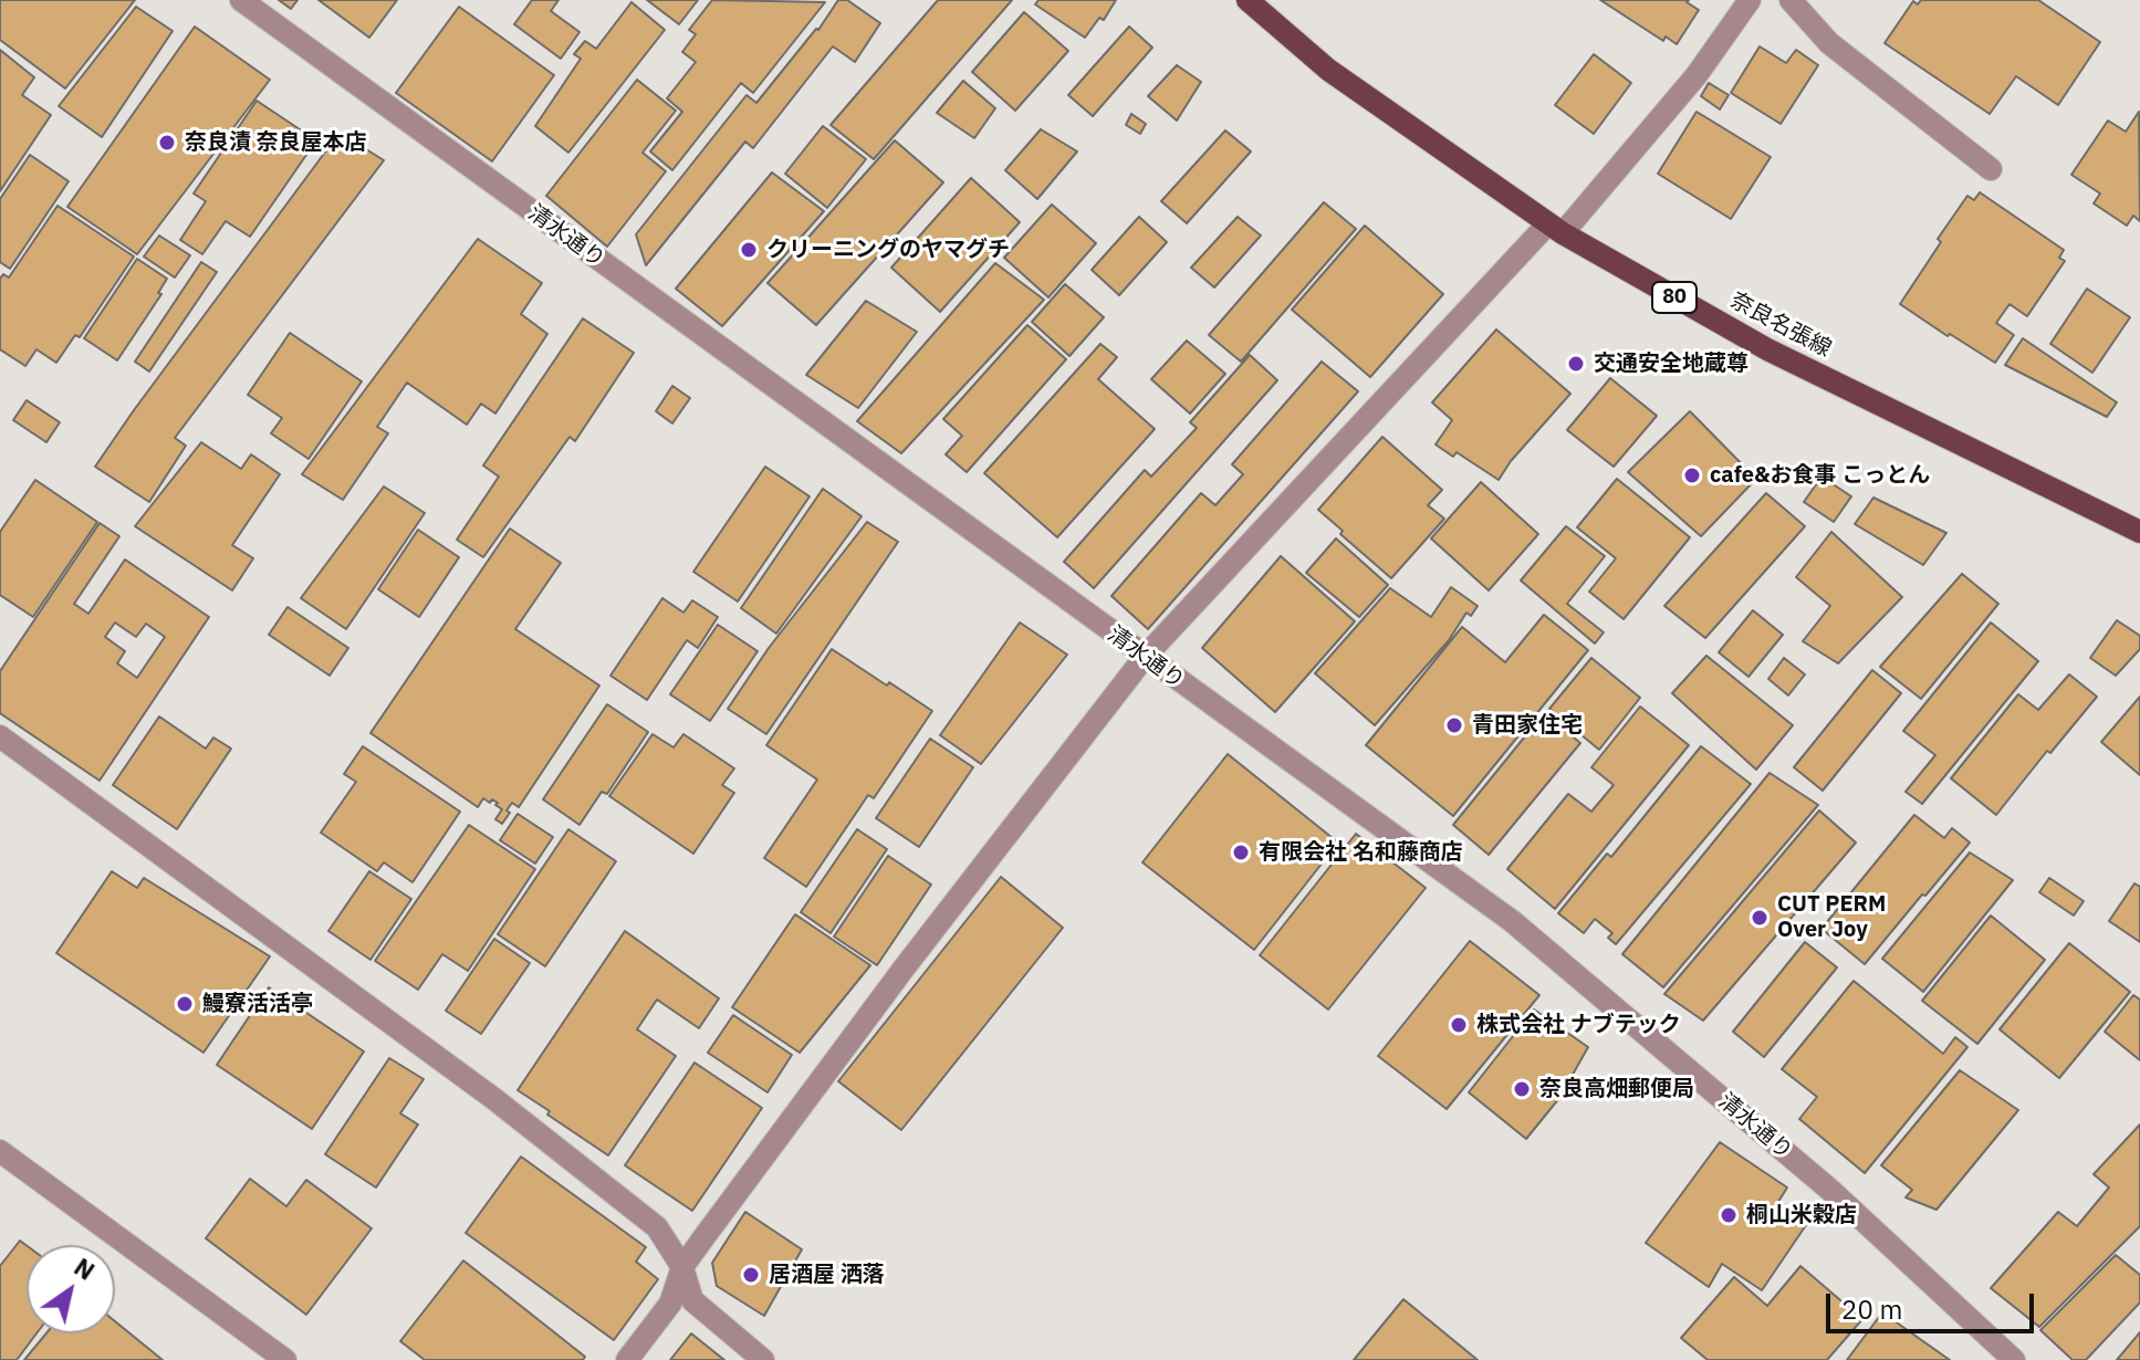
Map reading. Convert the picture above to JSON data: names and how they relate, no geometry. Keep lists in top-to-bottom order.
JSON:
{
  "streets": {
    "main road": ["80", "奈良名張線"],
    "street": ["清水通り"]
  },
  "places": [
    "奈良漬 奈良屋本店",
    "クリーニングのヤマグチ",
    "交通安全地蔵尊",
    "cafe&お食事 こっとん",
    "青田家住宅",
    "有限会社 名和藤商店",
    "CUT PERM Over Joy",
    "鰻寮活活亭",
    "株式会社 ナブテック",
    "奈良高畑郵便局",
    "桐山米穀店",
    "居酒屋 洒落"
  ],
  "scale_bar": "20 m",
  "north": "top right"
}
